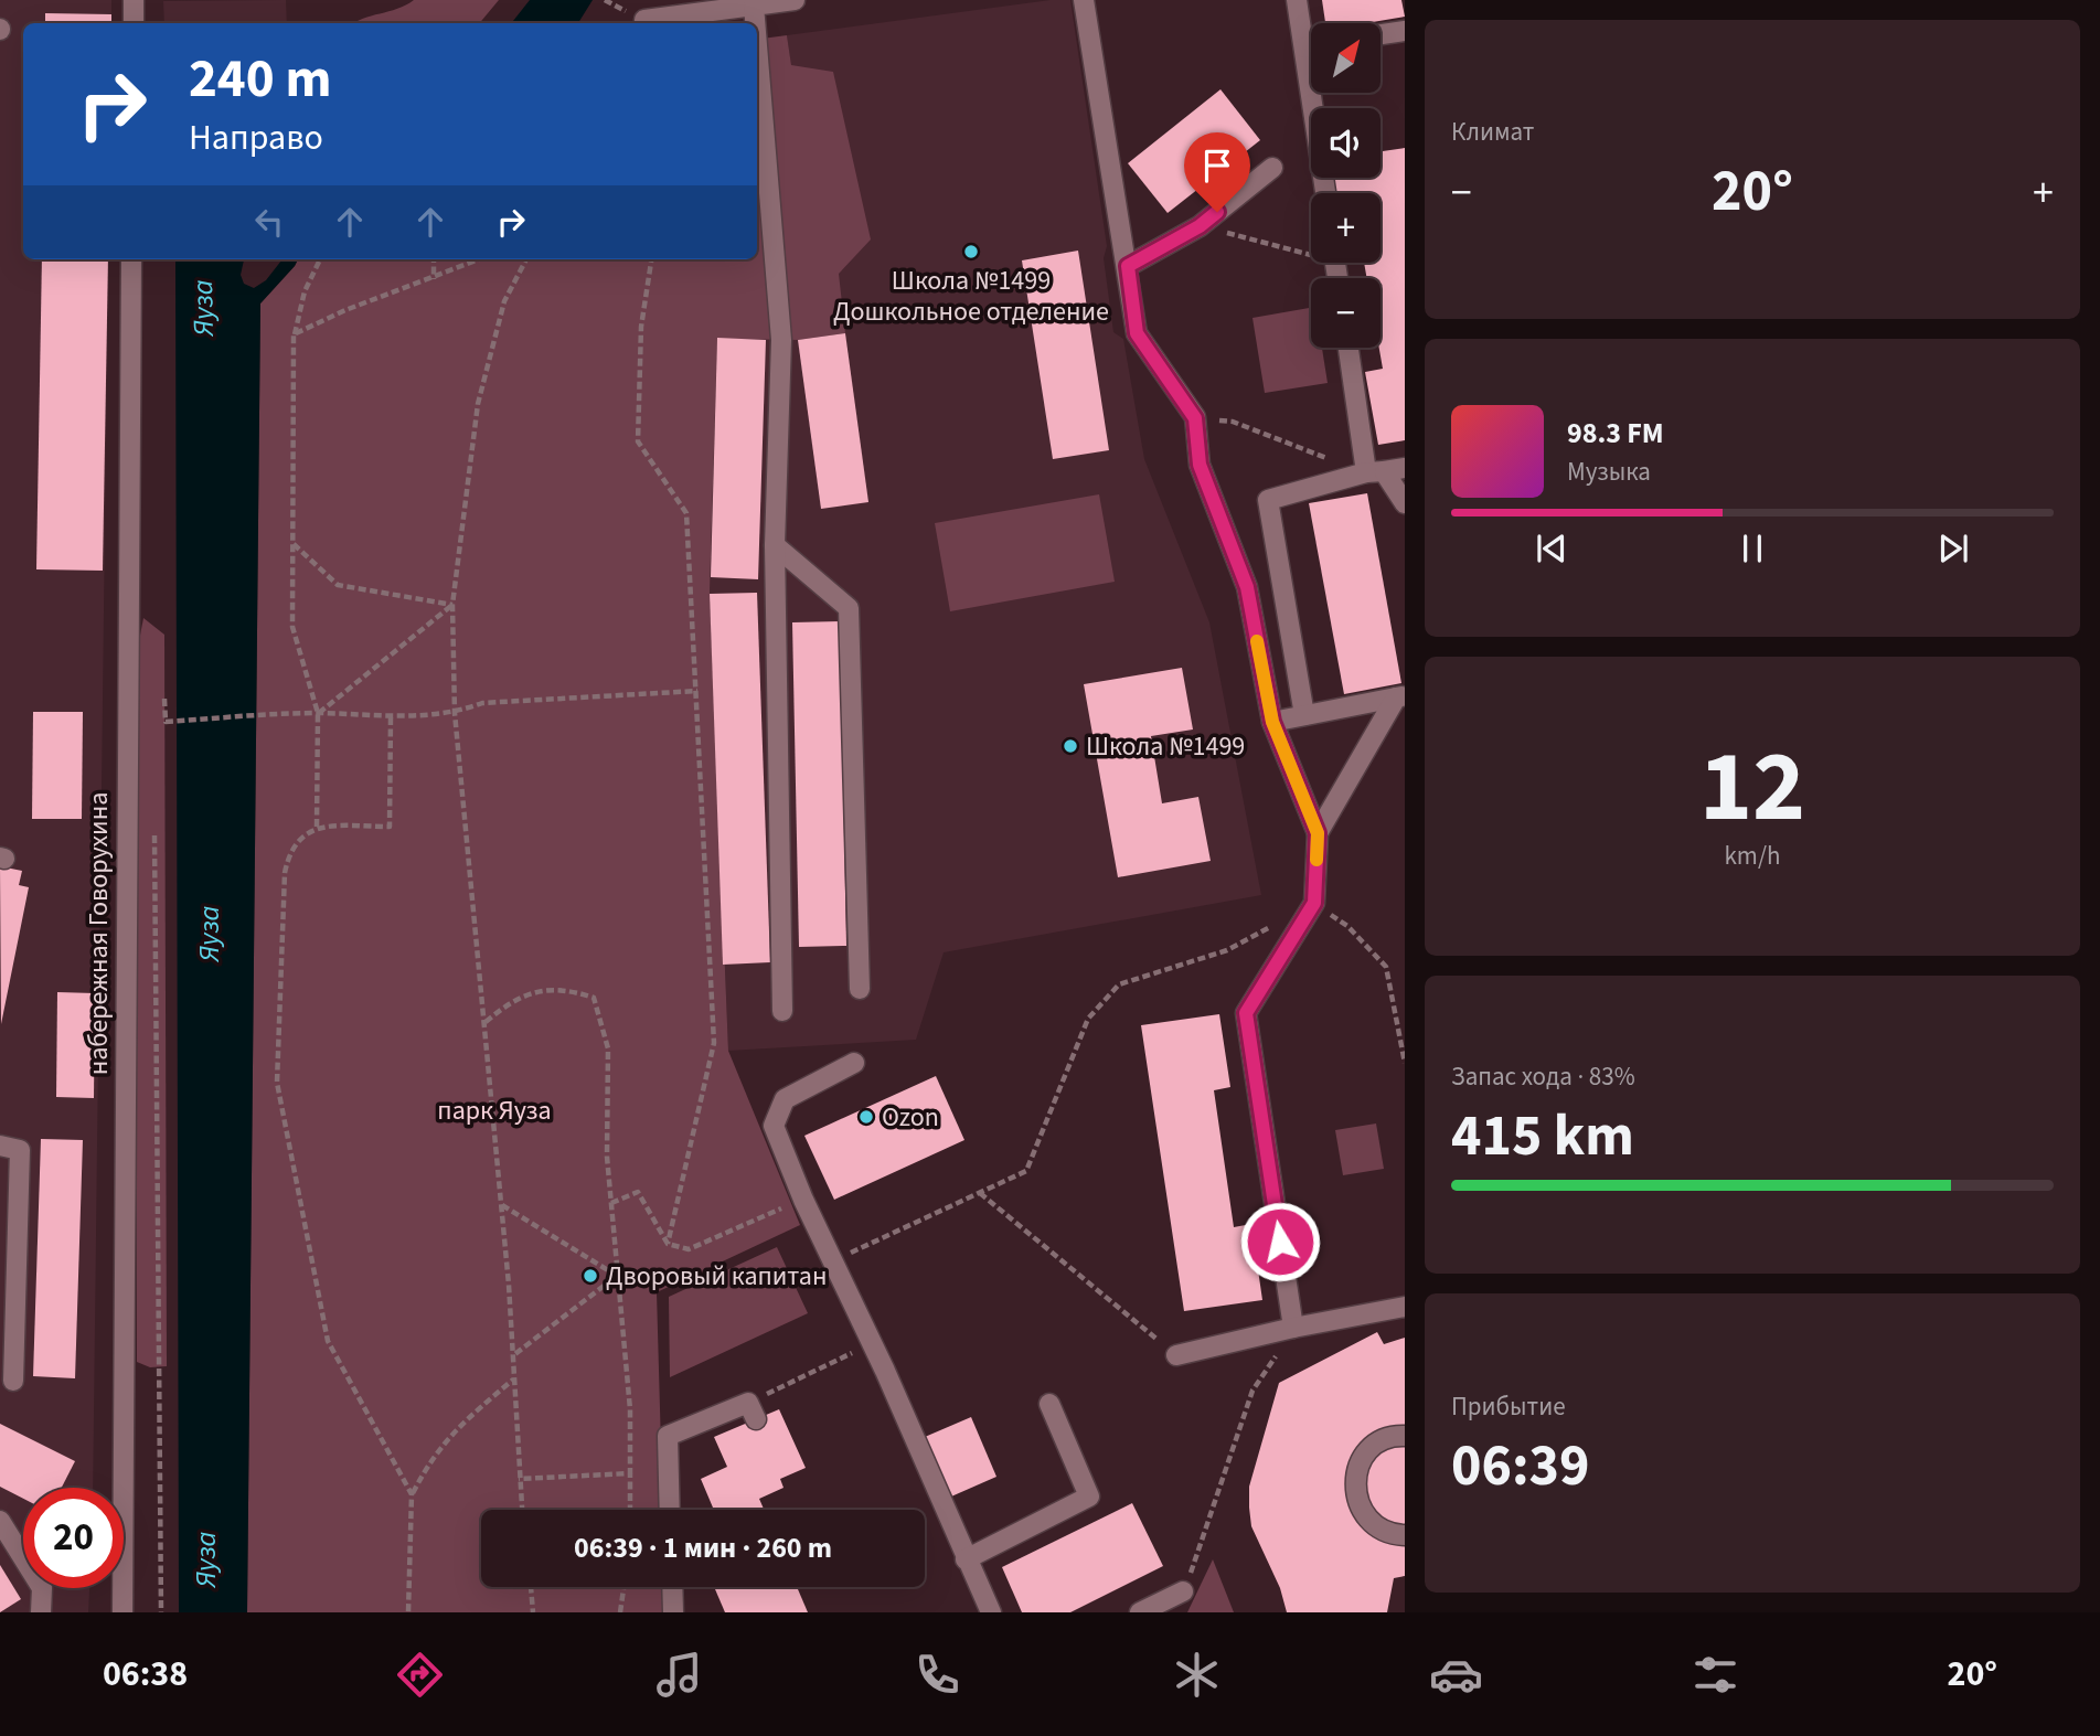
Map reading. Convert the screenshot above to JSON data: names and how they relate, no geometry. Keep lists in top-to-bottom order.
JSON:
{
  "streets": {
    "street": ["набережная Говорухина"]
  },
  "water": ["Яуза"],
  "parks": ["парк Яуза"],
  "places": [
    "Школа №1499 Дошкольное отделение",
    "Школа №1499",
    "Ozon",
    "Дворовый капитан"
  ],
  "north": "top right",
  "page": {
    "tile": [
      "Климат",
      ["12", "km/h"],
      ["Запас хода · 83%", "415 km"],
      ["Прибытие", "06:39"]
    ],
    "map_buttons": ["+", "−"],
    "turn": ["240 m", "Направо"],
    "heat": ["−", "20°", "+"],
    "song": ["98.3 FM", "Музыка"],
    "limit": "20",
    "trip": "06:39 · 1 мин · 260 m",
    "tabs": ["06:38", "20°"]
  }
}
